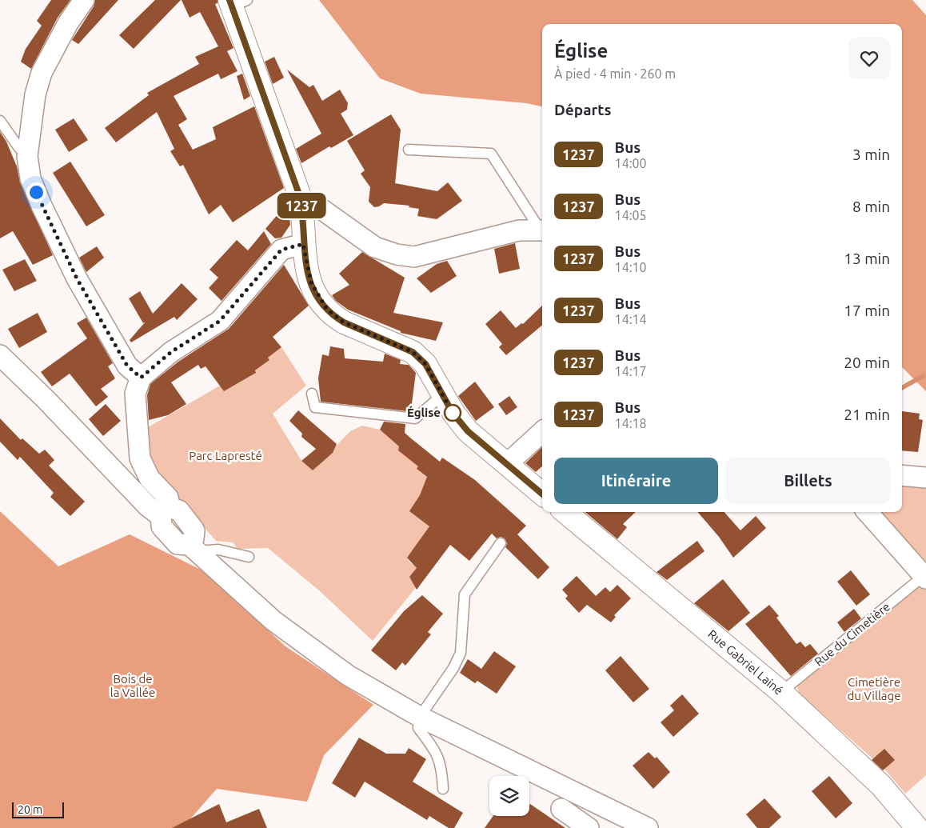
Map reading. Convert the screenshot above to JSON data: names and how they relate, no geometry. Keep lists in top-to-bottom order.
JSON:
{
  "streets": {
    "street": ["Rue Gabriel Lainé"],
    "lane": ["Rue du Cimetière"]
  },
  "crossings": [
    ["Rue du Cimetière", "Rue Gabriel Lainé"]
  ],
  "parks": ["Parc Lapresté", "Bois de la Vallée", "Cimetière du Village"],
  "places": ["Église"],
  "lines": ["bus line 1237"],
  "scale_bar": "20 m",
  "page": {
    "on_map": "1237",
    "heading": [
      ["Église", "À pied · 4 min · 260 m"],
      "Départs"
    ],
    "list": [
      {
        "mark": "1237",
        "name": "Bus",
        "note": "14:00",
        "value": "3 min"
      },
      {
        "mark": "1237",
        "name": "Bus",
        "note": "14:05",
        "value": "8 min"
      },
      {
        "mark": "1237",
        "name": "Bus",
        "note": "14:10",
        "value": "13 min"
      },
      {
        "mark": "1237",
        "name": "Bus",
        "note": "14:14",
        "value": "17 min"
      },
      {
        "mark": "1237",
        "name": "Bus",
        "note": "14:17",
        "value": "20 min"
      },
      {
        "mark": "1237",
        "name": "Bus",
        "note": "14:18",
        "value": "21 min"
      }
    ],
    "buttons": ["Itinéraire", "Billets"],
    "scale": "20 m"
  }
}
